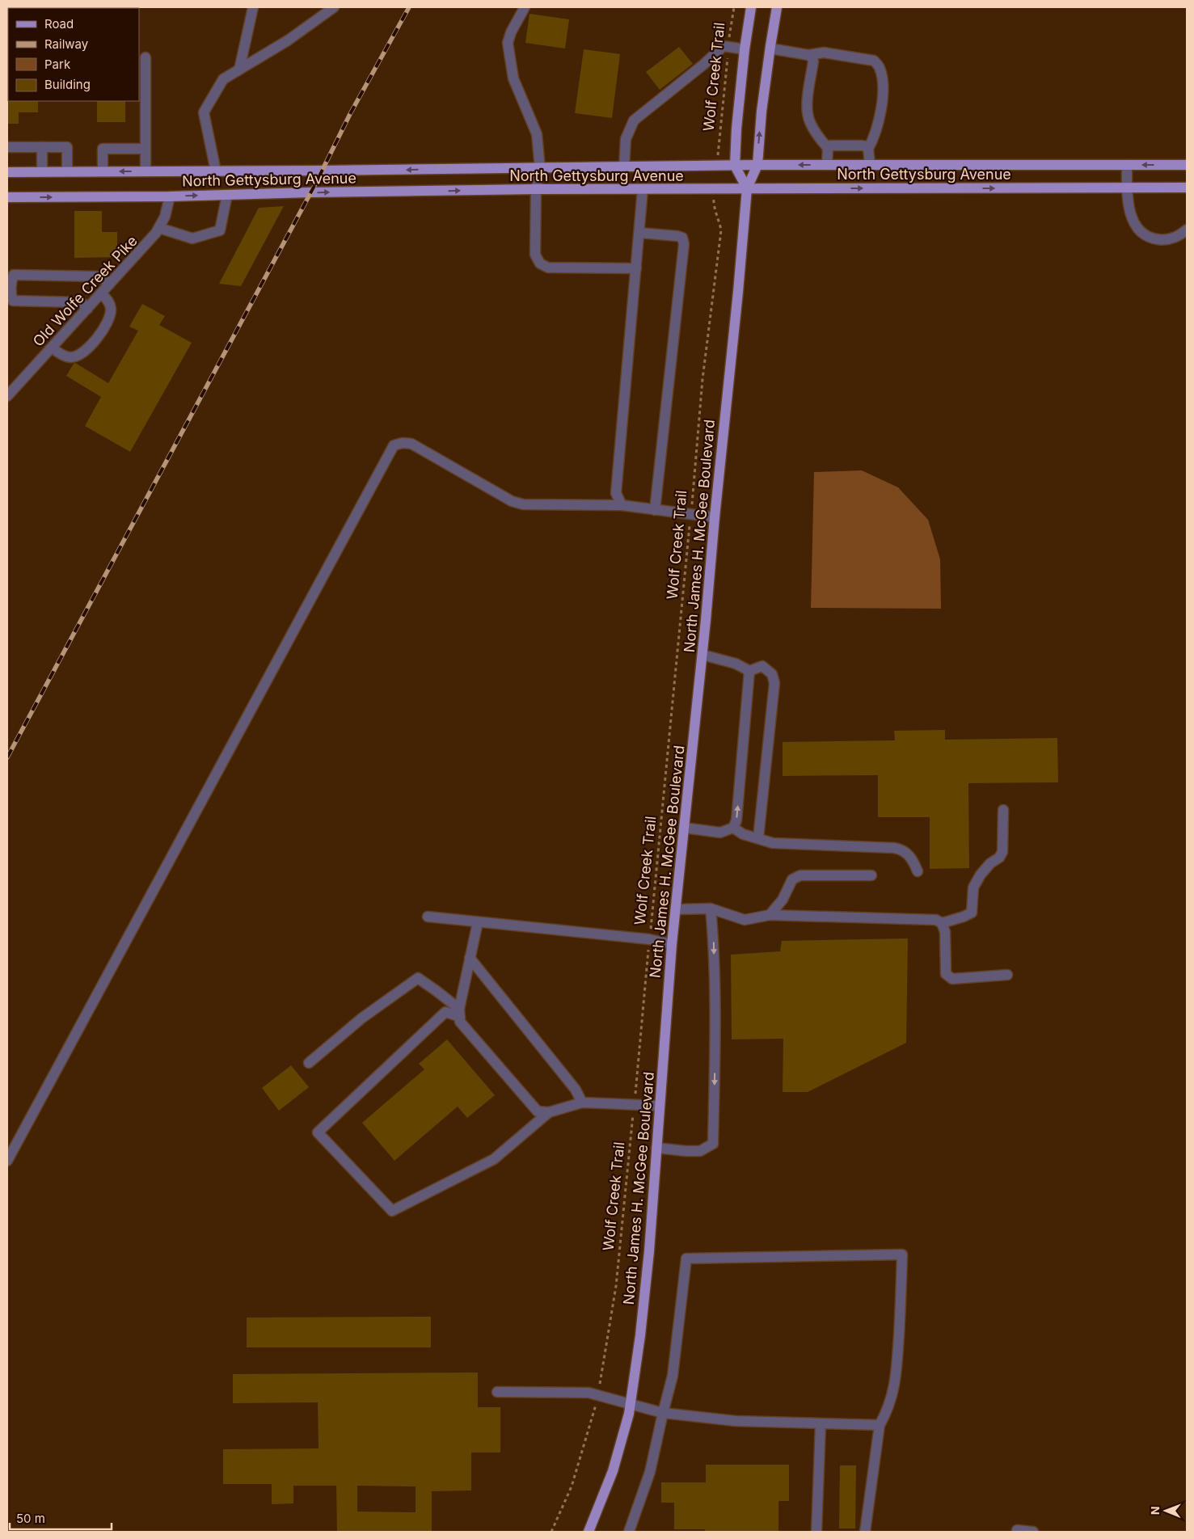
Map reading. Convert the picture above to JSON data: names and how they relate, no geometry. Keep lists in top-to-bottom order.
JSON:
{
  "streets": {
    "main road": ["North Gettysburg Avenue", "North James H. McGee Boulevard"],
    "street": ["Old Wolfe Creek Pike"],
    "path": ["Wolf Creek Trail"]
  },
  "crossings": [
    ["North Gettysburg Avenue", "Old Wolfe Creek Pike"],
    ["North Gettysburg Avenue", "North James H. McGee Boulevard"]
  ],
  "legend": [
    "Road",
    "Railway",
    "Park",
    "Building"
  ],
  "scale_bar": "50 m",
  "north": "left"
}
